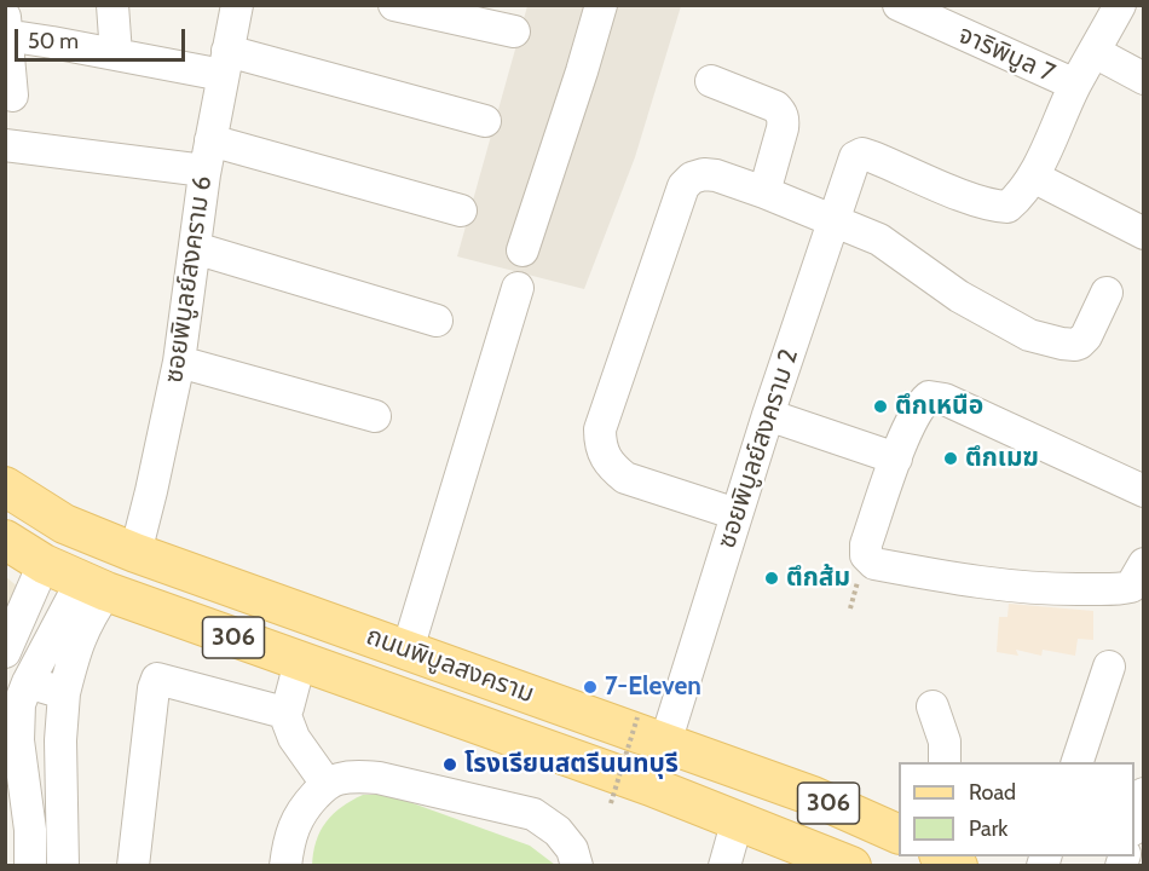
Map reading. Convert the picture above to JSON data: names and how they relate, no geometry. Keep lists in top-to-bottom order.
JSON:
{
  "streets": {
    "main road": ["306", "ถนนพิบูลสงคราม"],
    "street": ["จาริพิบูล 7", "ซอยพิบูลย์สงคราม 6", "ซอยพิบูลย์สงคราม 2"]
  },
  "crossings": [
    ["ซอยพิบูลย์สงคราม 6", "ถนนพิบูลสงคราม"],
    ["ซอยพิบูลย์สงคราม 2", "ถนนพิบูลสงคราม"]
  ],
  "places": [
    "ตึกเหนือ",
    "ตึกเมฆ",
    "ตึกส้ม",
    "7-Eleven",
    "โรงเรียนสตรีนนทบุรี"
  ],
  "legend": ["Road", "Park"],
  "scale_bar": "50 m"
}
